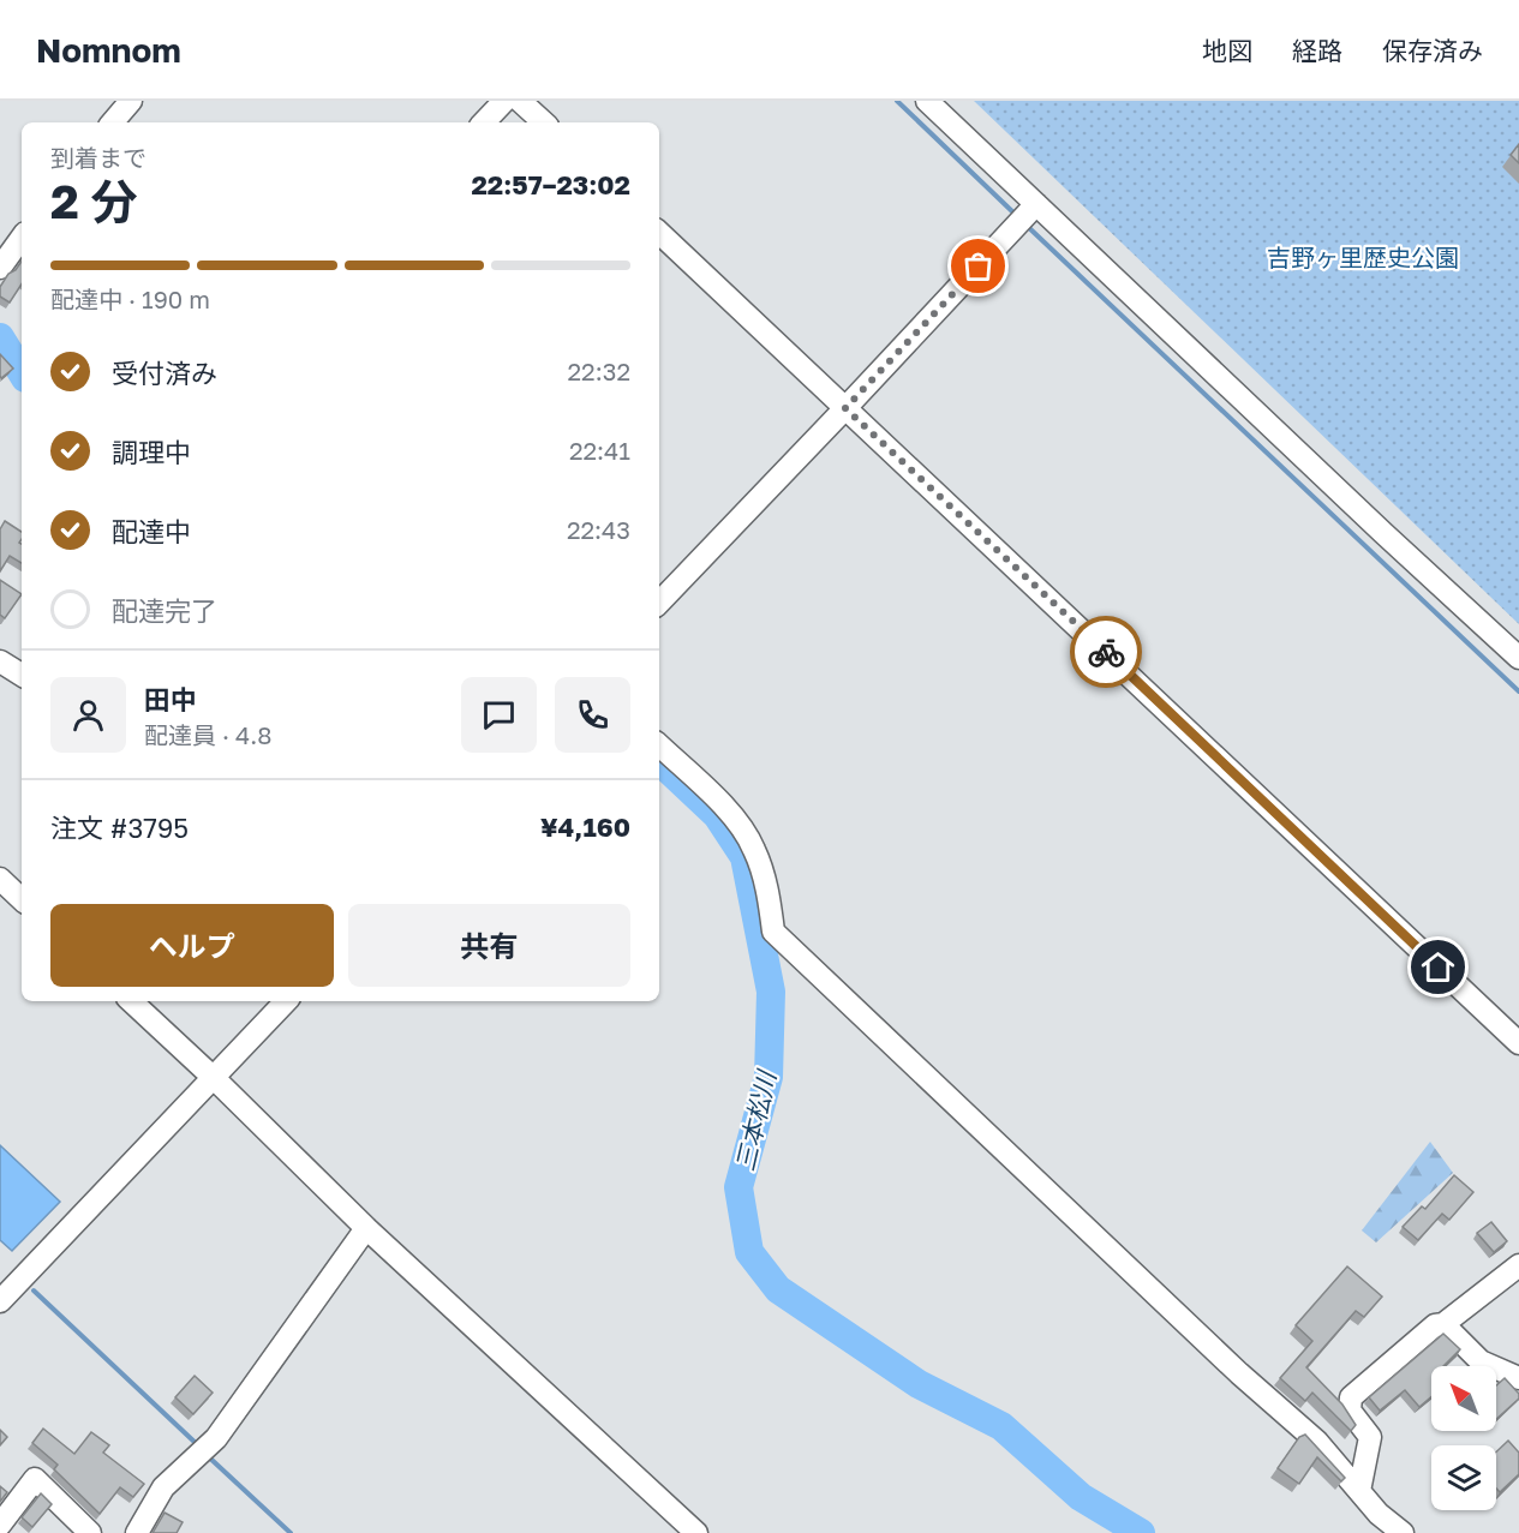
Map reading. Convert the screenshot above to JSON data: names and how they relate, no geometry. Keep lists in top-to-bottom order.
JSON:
{
  "water": ["三本松川"],
  "parks": ["吉野ヶ里歴史公園"],
  "north": "top left",
  "page": {
    "header": "Nomnom",
    "nav": ["地図", "経路", "保存済み"],
    "heading": ["2 分", "到着まで", "22:57–23:02"],
    "panel": [
      "田中",
      "配達員 · 4.8",
      "注文 #3795",
      "¥4,160"
    ],
    "bar": "配達中 · 190 m",
    "list": [
      ["受付済み", "22:32"],
      ["調理中", "22:41"],
      ["配達中", "22:43"],
      "配達完了"
    ],
    "buttons": ["ヘルプ", "共有"]
  }
}
